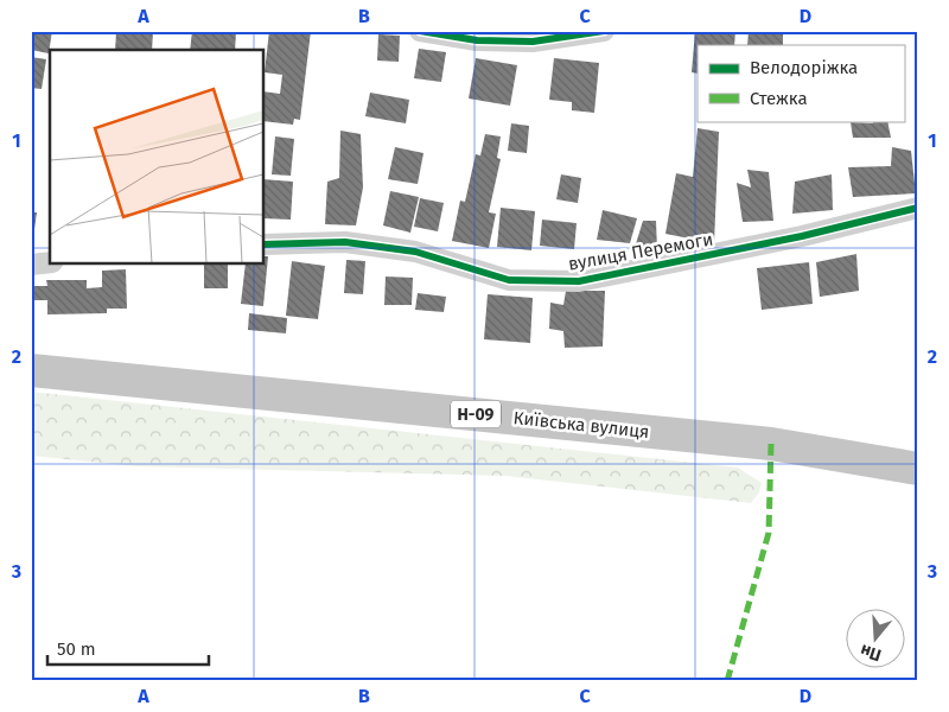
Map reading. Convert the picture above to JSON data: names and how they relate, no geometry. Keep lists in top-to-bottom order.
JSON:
{
  "streets": {
    "main road": ["Н-09", "Київська вулиця"],
    "street": ["вулиця Перемоги"]
  },
  "legend": ["Велодоріжка", "Стежка"],
  "scale_bar": "50 m",
  "north": "bottom",
  "grid": {
    "columns": [
      "A",
      "B",
      "C",
      "D"
    ],
    "rows": ["1", "2", "3"]
  }
}
